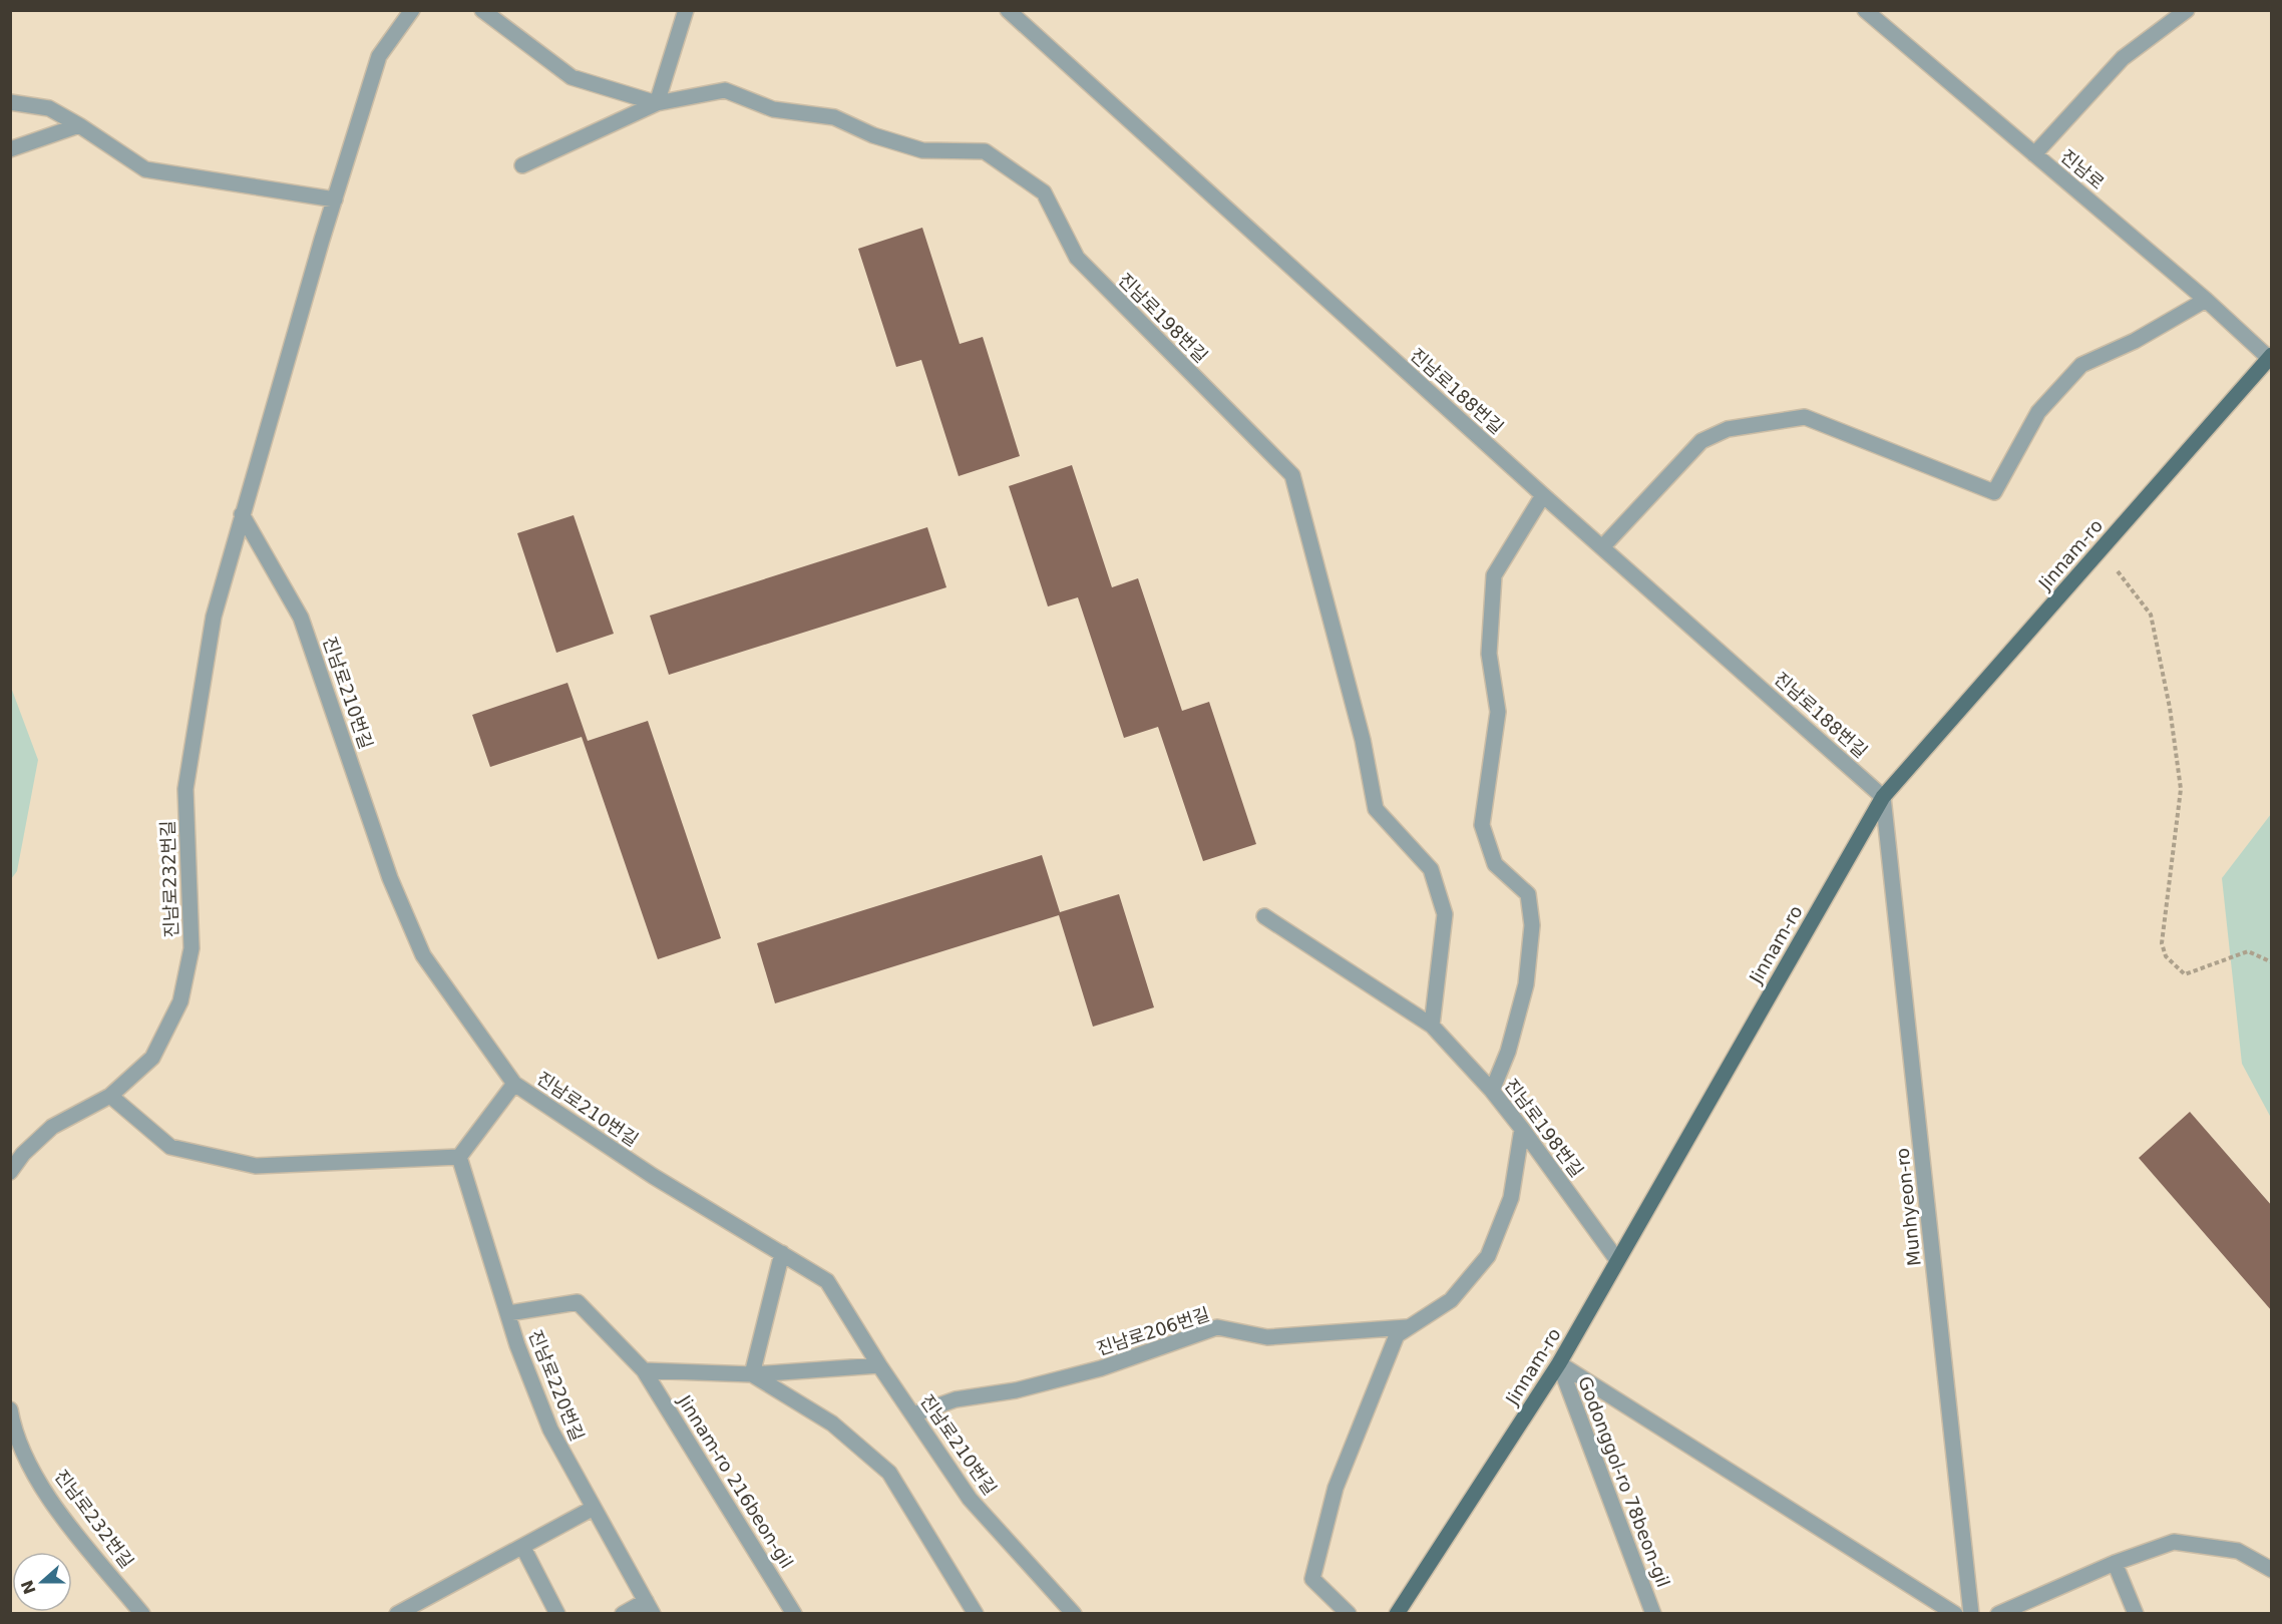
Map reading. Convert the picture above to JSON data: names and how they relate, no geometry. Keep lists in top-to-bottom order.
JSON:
{
  "streets": {
    "main road": ["Jinnam-ro"],
    "street": [
      "진남로",
      "진남로198번길",
      "진남로188번길",
      "진남로210번길",
      "진남로232번길",
      "Munhyeon-ro",
      "진남로206번길",
      "진남로220번길",
      "Jinnam-ro 216beon-gil",
      "Godonggol-ro 78beon-gil"
    ]
  },
  "crossings": [
    ["진남로", "Jinnam-ro"],
    ["진남로198번길", "Jinnam-ro"],
    ["진남로198번길", "진남로206번길"],
    ["진남로188번길", "Jinnam-ro"],
    ["진남로188번길", "Munhyeon-ro"],
    ["Jinnam-ro", "Munhyeon-ro"],
    ["Jinnam-ro", "Godonggol-ro 78beon-gil"],
    ["진남로210번길", "진남로232번길"],
    ["진남로210번길", "진남로206번길"],
    ["진남로220번길", "Jinnam-ro 216beon-gil"]
  ],
  "north": "left"
}
